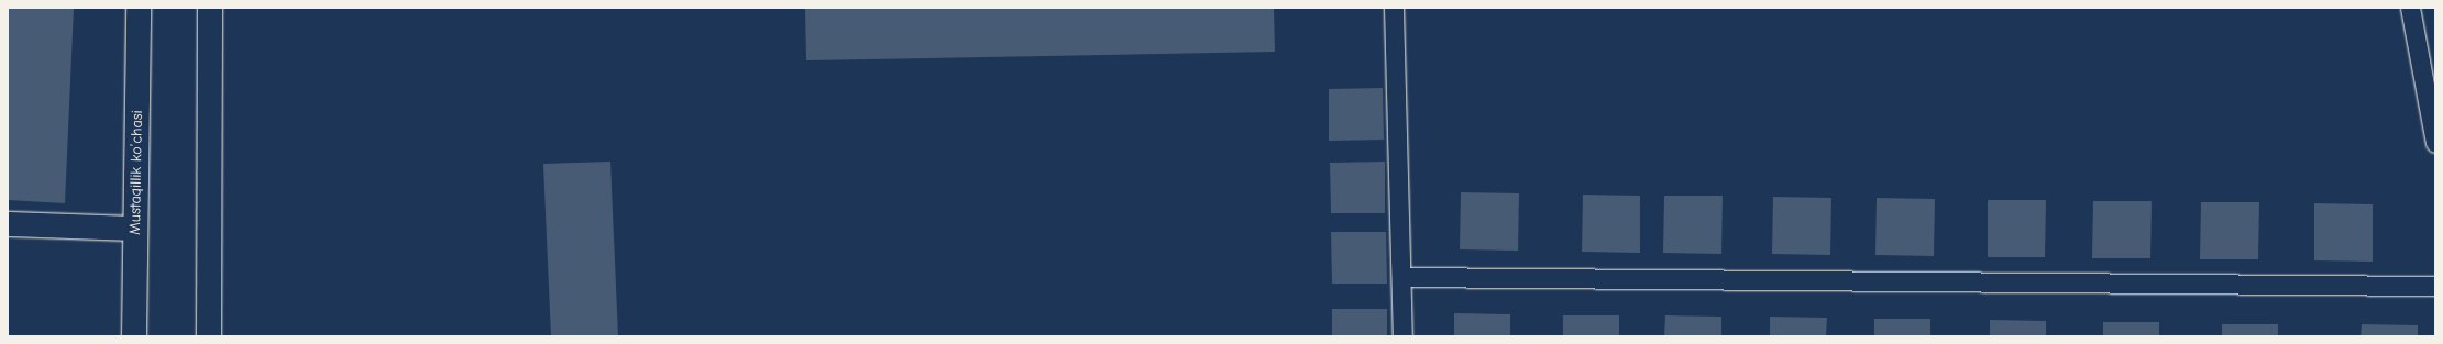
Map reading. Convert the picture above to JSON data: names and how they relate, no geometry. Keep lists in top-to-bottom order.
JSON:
{
  "streets": {
    "main road": ["Mustaqillik ko’chasi"]
  }
}
